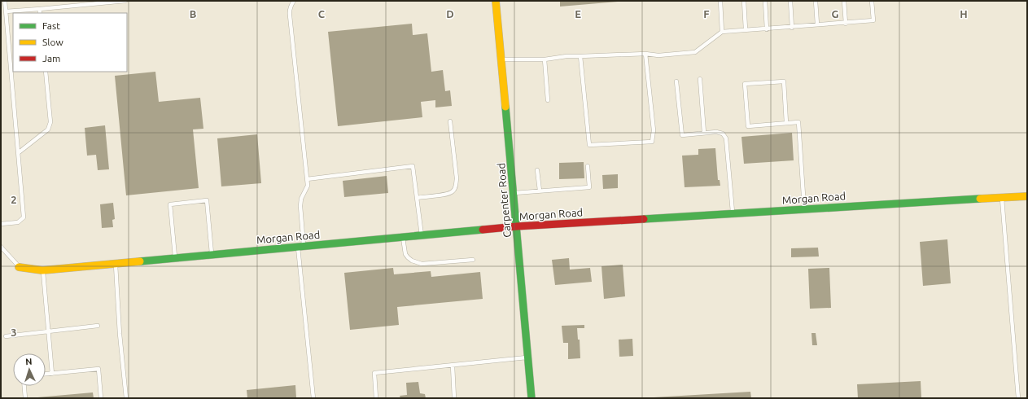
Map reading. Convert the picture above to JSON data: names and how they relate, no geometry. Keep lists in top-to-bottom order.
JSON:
{
  "streets": {
    "street": ["Morgan Road", "Carpenter Road"]
  },
  "crossings": [
    ["Morgan Road", "Carpenter Road"]
  ],
  "legend": ["Fast", "Slow", "Jam"],
  "north": "top",
  "grid": {
    "columns": [
      "B",
      "C",
      "D",
      "E",
      "F",
      "G",
      "H"
    ],
    "rows": ["2", "3"]
  }
}
